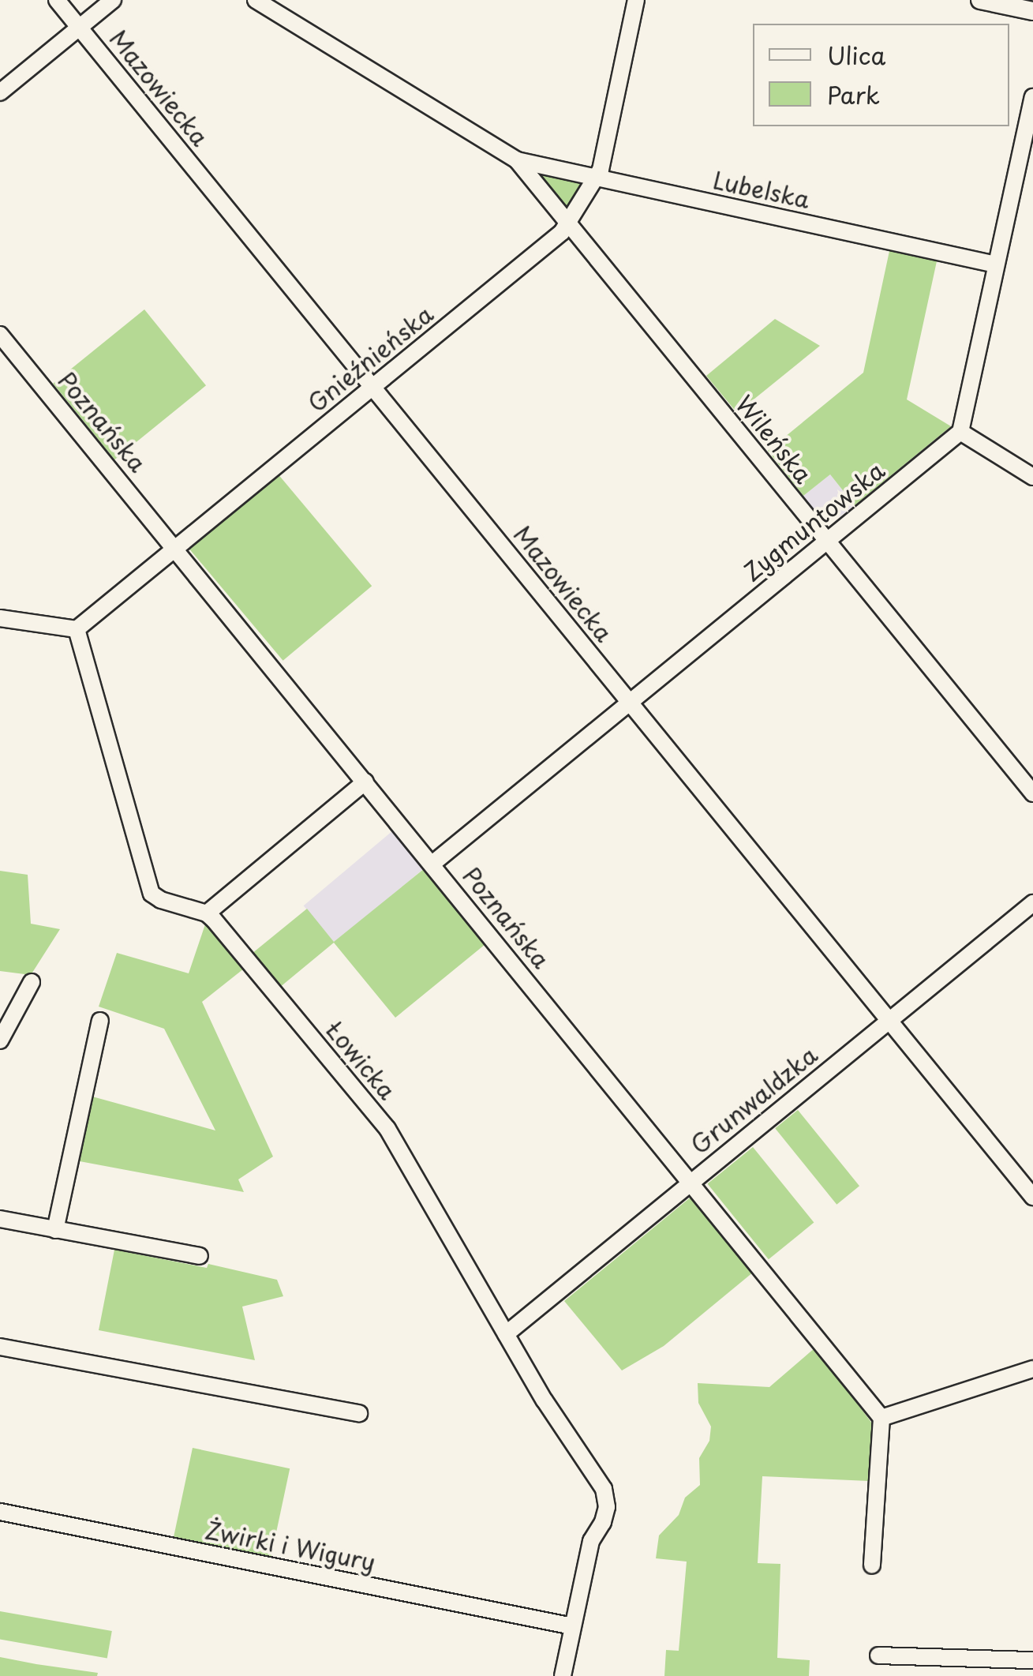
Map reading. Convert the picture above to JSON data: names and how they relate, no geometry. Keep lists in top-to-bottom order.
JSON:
{
  "streets": {
    "street": [
      "Mazowiecka",
      "Lubelska",
      "Gnieźnieńska",
      "Poznańska",
      "Wileńska",
      "Zygmuntowska",
      "Łowicka",
      "Grunwaldzka",
      "Żwirki i Wigury"
    ]
  },
  "crossings": [
    ["Mazowiecka", "Gnieźnieńska"],
    ["Mazowiecka", "Zygmuntowska"],
    ["Mazowiecka", "Grunwaldzka"],
    ["Lubelska", "Gnieźnieńska"],
    ["Lubelska", "Wileńska"],
    ["Gnieźnieńska", "Poznańska"],
    ["Gnieźnieńska", "Wileńska"],
    ["Poznańska", "Zygmuntowska"],
    ["Poznańska", "Grunwaldzka"],
    ["Wileńska", "Zygmuntowska"],
    ["Łowicka", "Grunwaldzka"],
    ["Łowicka", "Żwirki i Wigury"]
  ],
  "legend": ["Ulica", "Park"]
}
